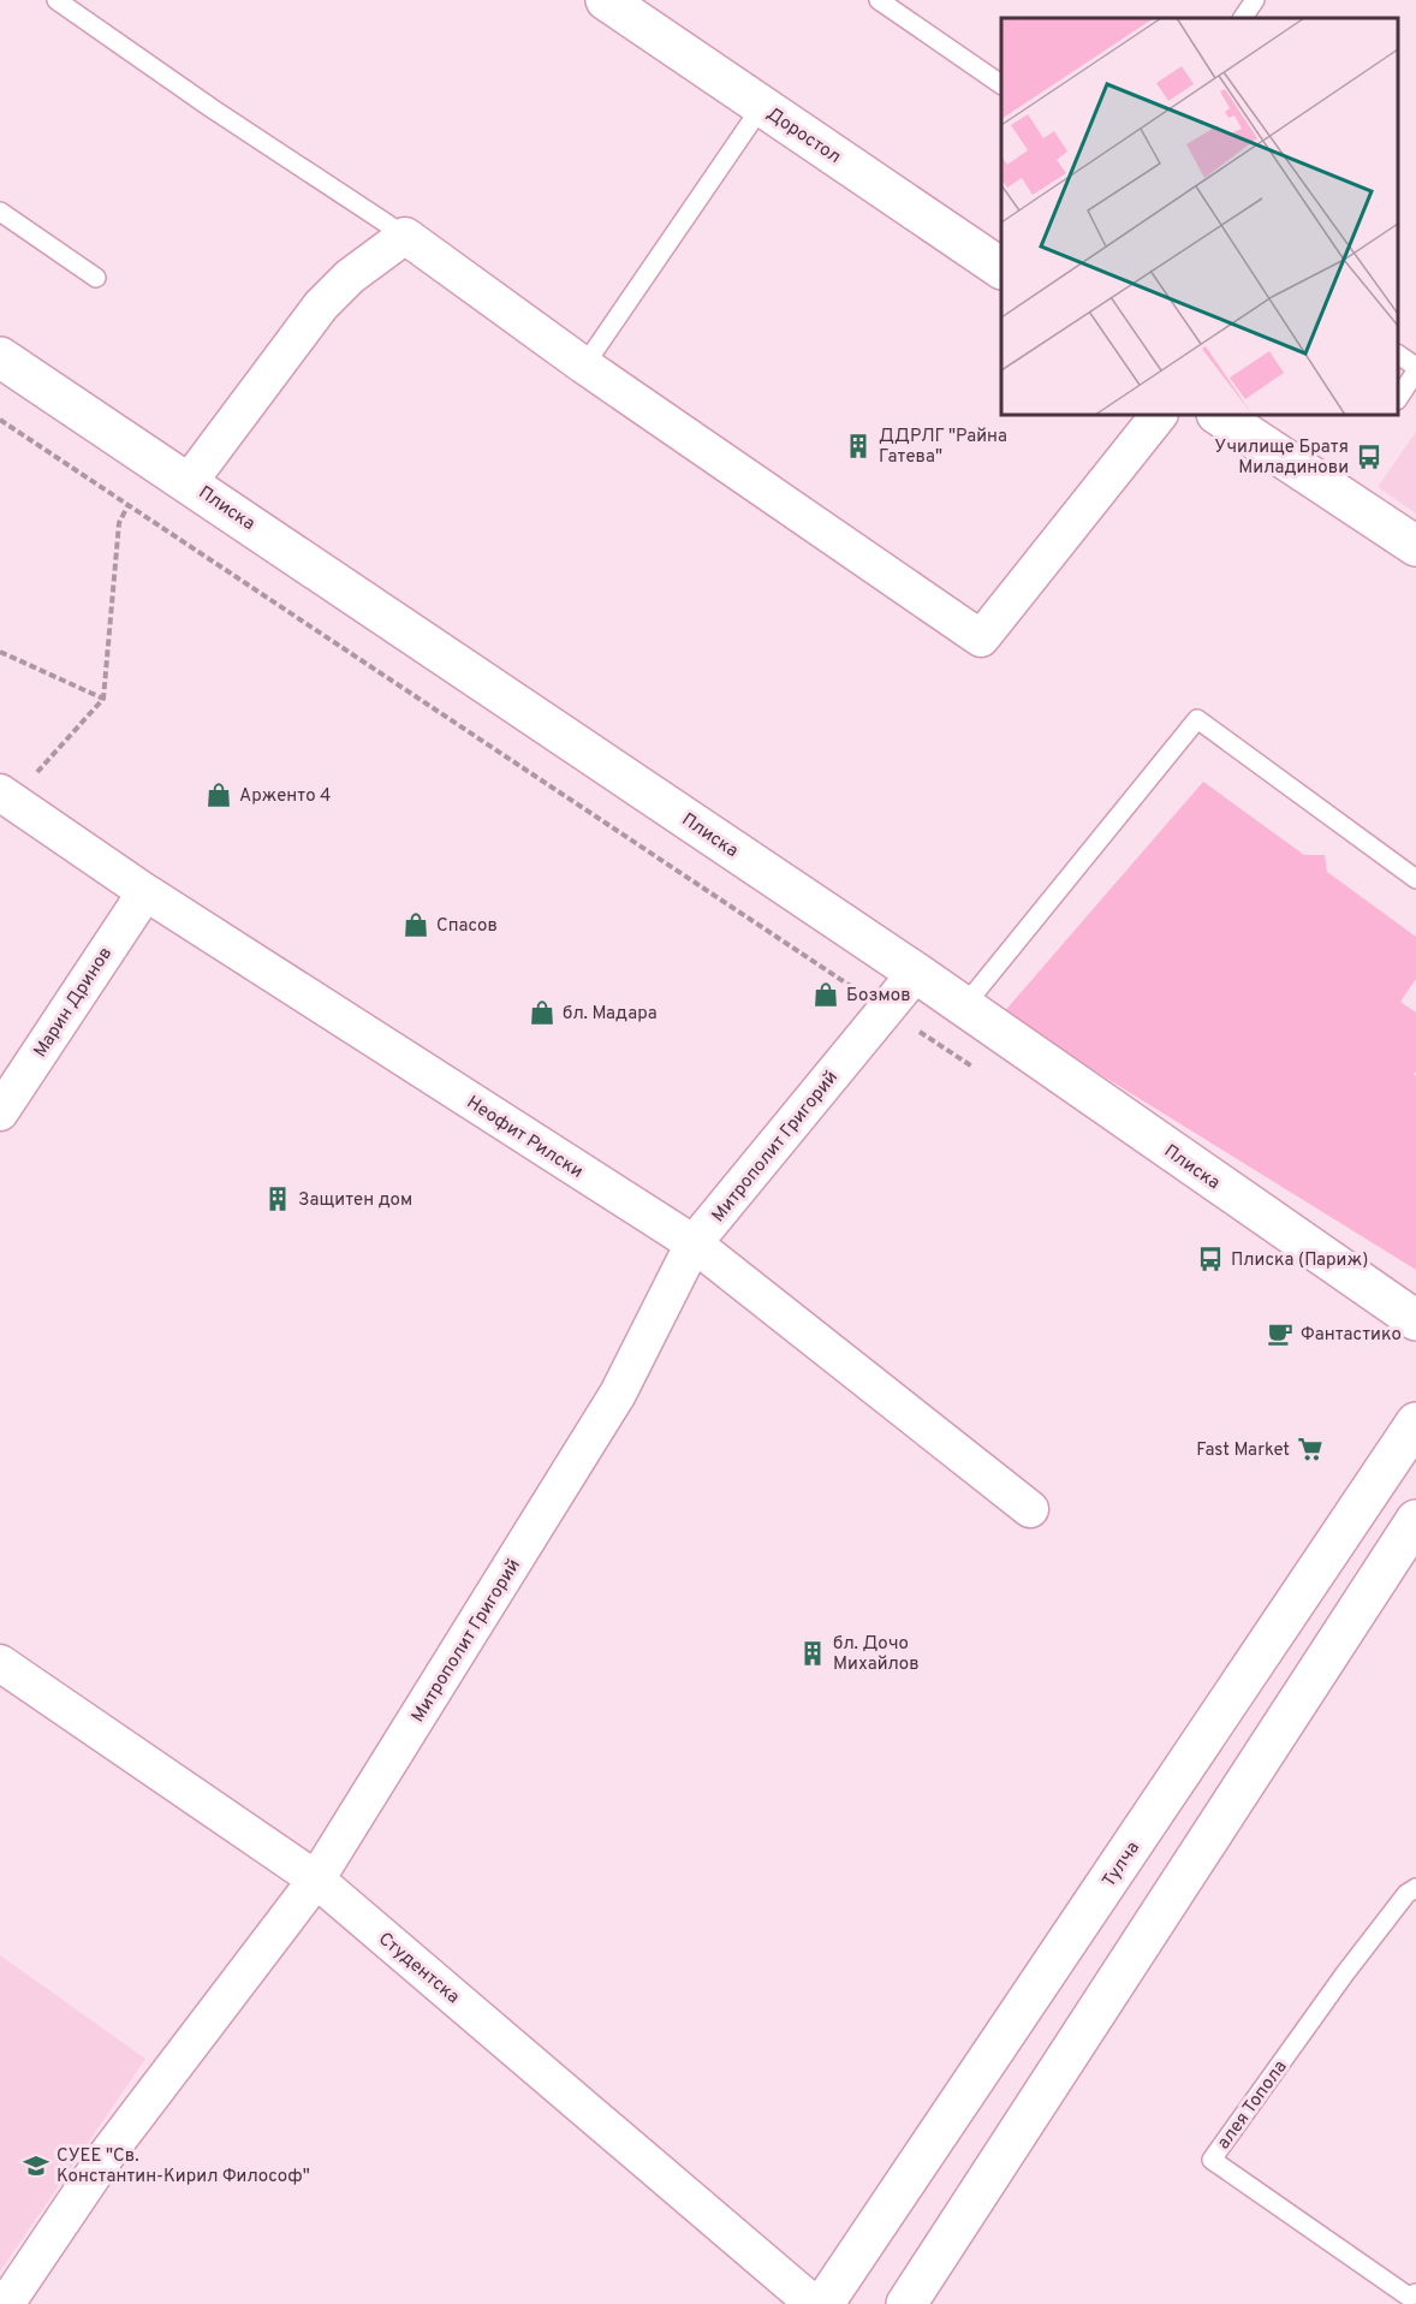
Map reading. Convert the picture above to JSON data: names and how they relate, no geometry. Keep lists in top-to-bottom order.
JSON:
{
  "streets": {
    "main road": ["Доростол", "Плиска", "Тулча"],
    "street": [
      "Марин Дринов",
      "Неофит Рилски",
      "Митрополит Григорий",
      "Студентска"
    ],
    "lane": ["алея Топола"]
  },
  "crossings": [
    ["Плиска", "Митрополит Григорий"],
    ["Марин Дринов", "Неофит Рилски"],
    ["Неофит Рилски", "Митрополит Григорий"],
    ["Митрополит Григорий", "Студентска"]
  ],
  "places": {
    "building": ["ДДРЛГ \"Райна Гатева\"", "Защитен дом", "бл. Дочо Михайлов"],
    "bus stop": ["Училище Братя Миладинови", "Плиска (Париж)"],
    "shop": [
      "Арженто 4",
      "Спасов",
      "Бозмов",
      "бл. Мадара"
    ],
    "cafe": ["Фантастико"],
    "supermarket": ["Fast Market"],
    "school or university": ["СУЕЕ \"Св. Константин-Кирил Философ\""]
  }
}
